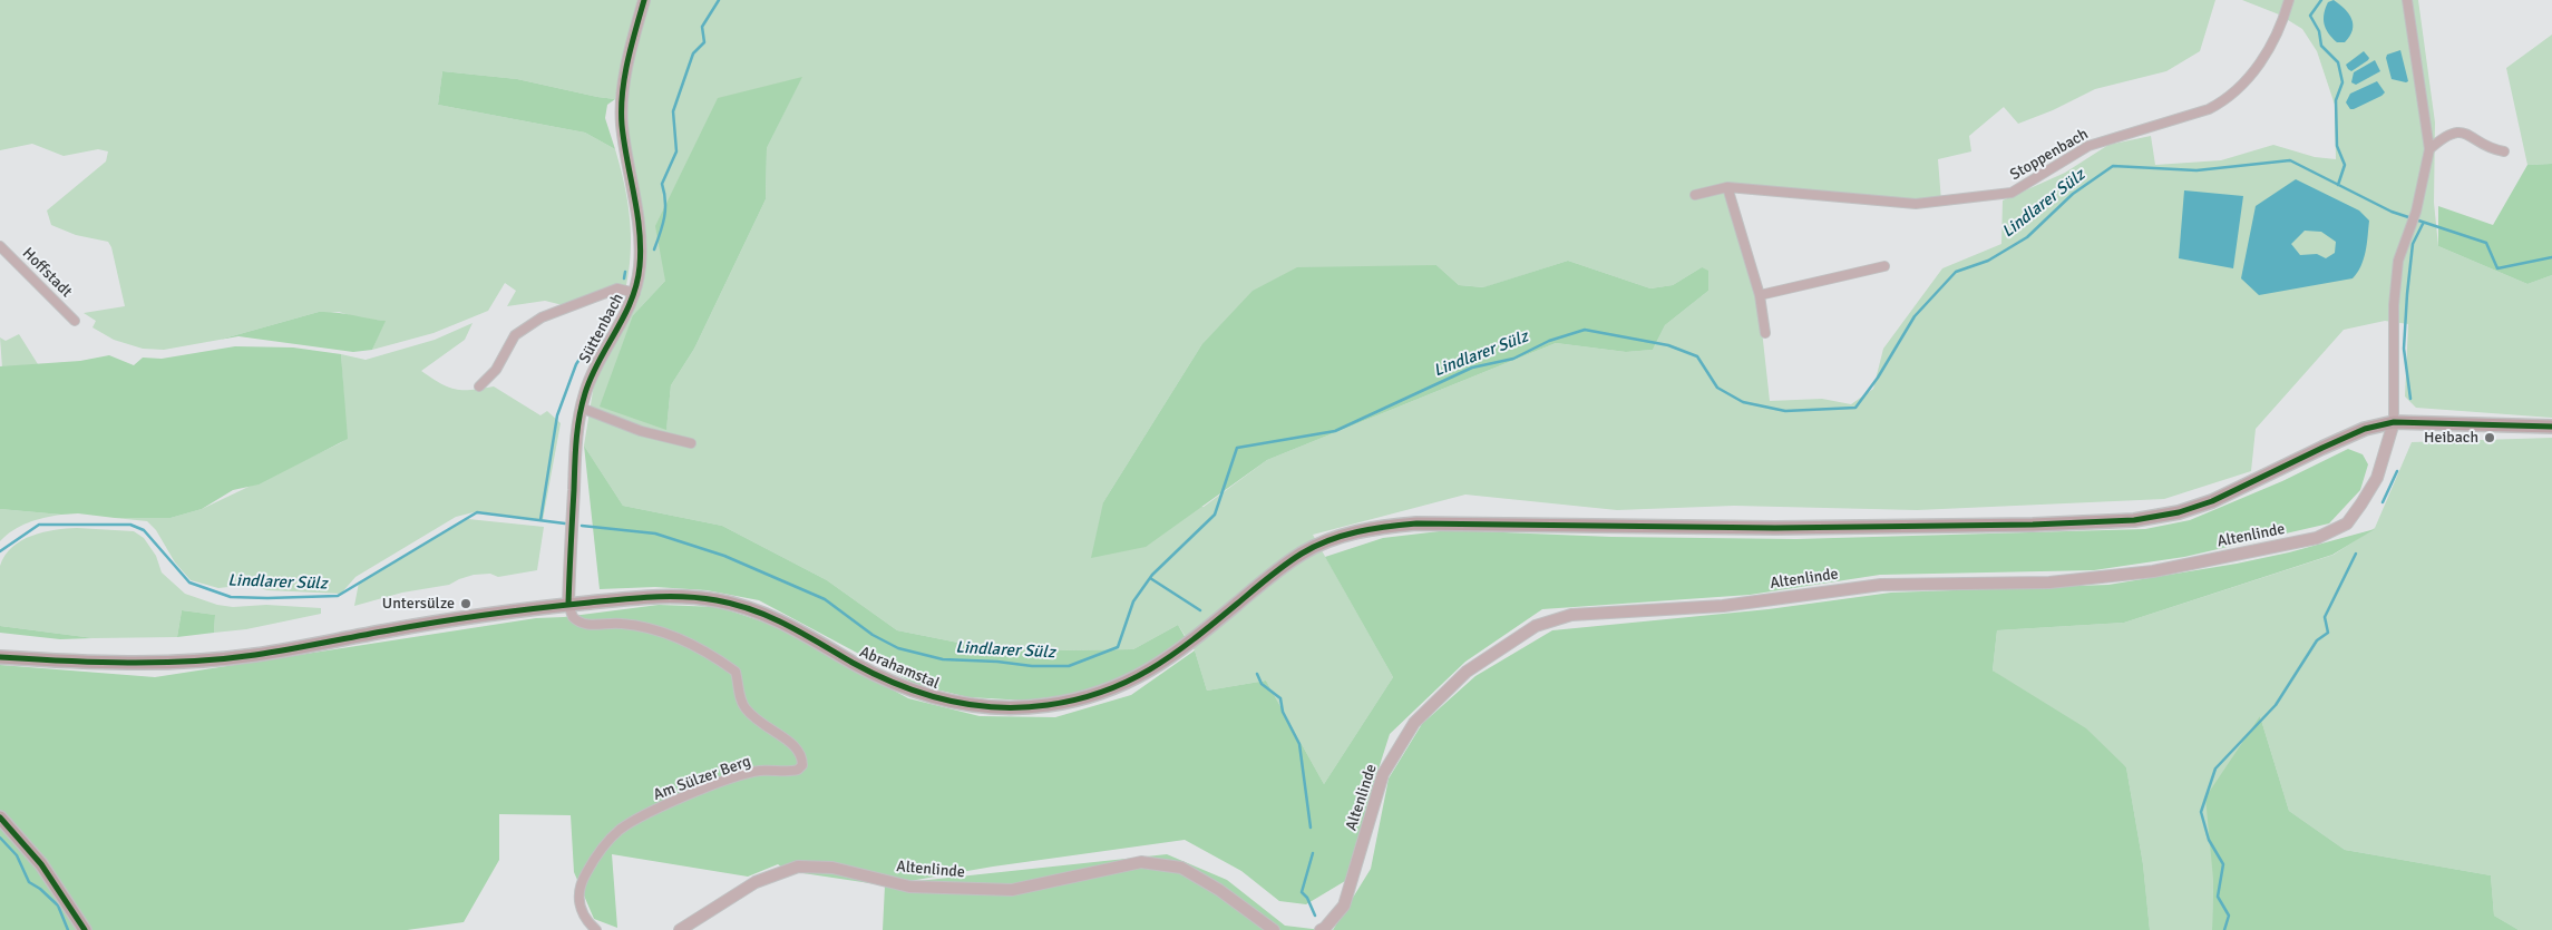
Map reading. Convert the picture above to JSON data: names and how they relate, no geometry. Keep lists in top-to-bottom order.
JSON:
{
  "streets": {
    "main road": ["Abrahamstal"],
    "street": [
      "Stoppenbach",
      "Hoffstadt",
      "Süttenbach",
      "Altenlinde",
      "Am Sülzer Berg"
    ]
  },
  "crossings": [
    ["Süttenbach", "Abrahamstal"],
    ["Süttenbach", "Am Sülzer Berg"],
    ["Altenlinde", "Abrahamstal"],
    ["Abrahamstal", "Am Sülzer Berg"]
  ],
  "water": ["Lindlarer Sülz"],
  "places": ["Heibach", "Untersülze"]
}
